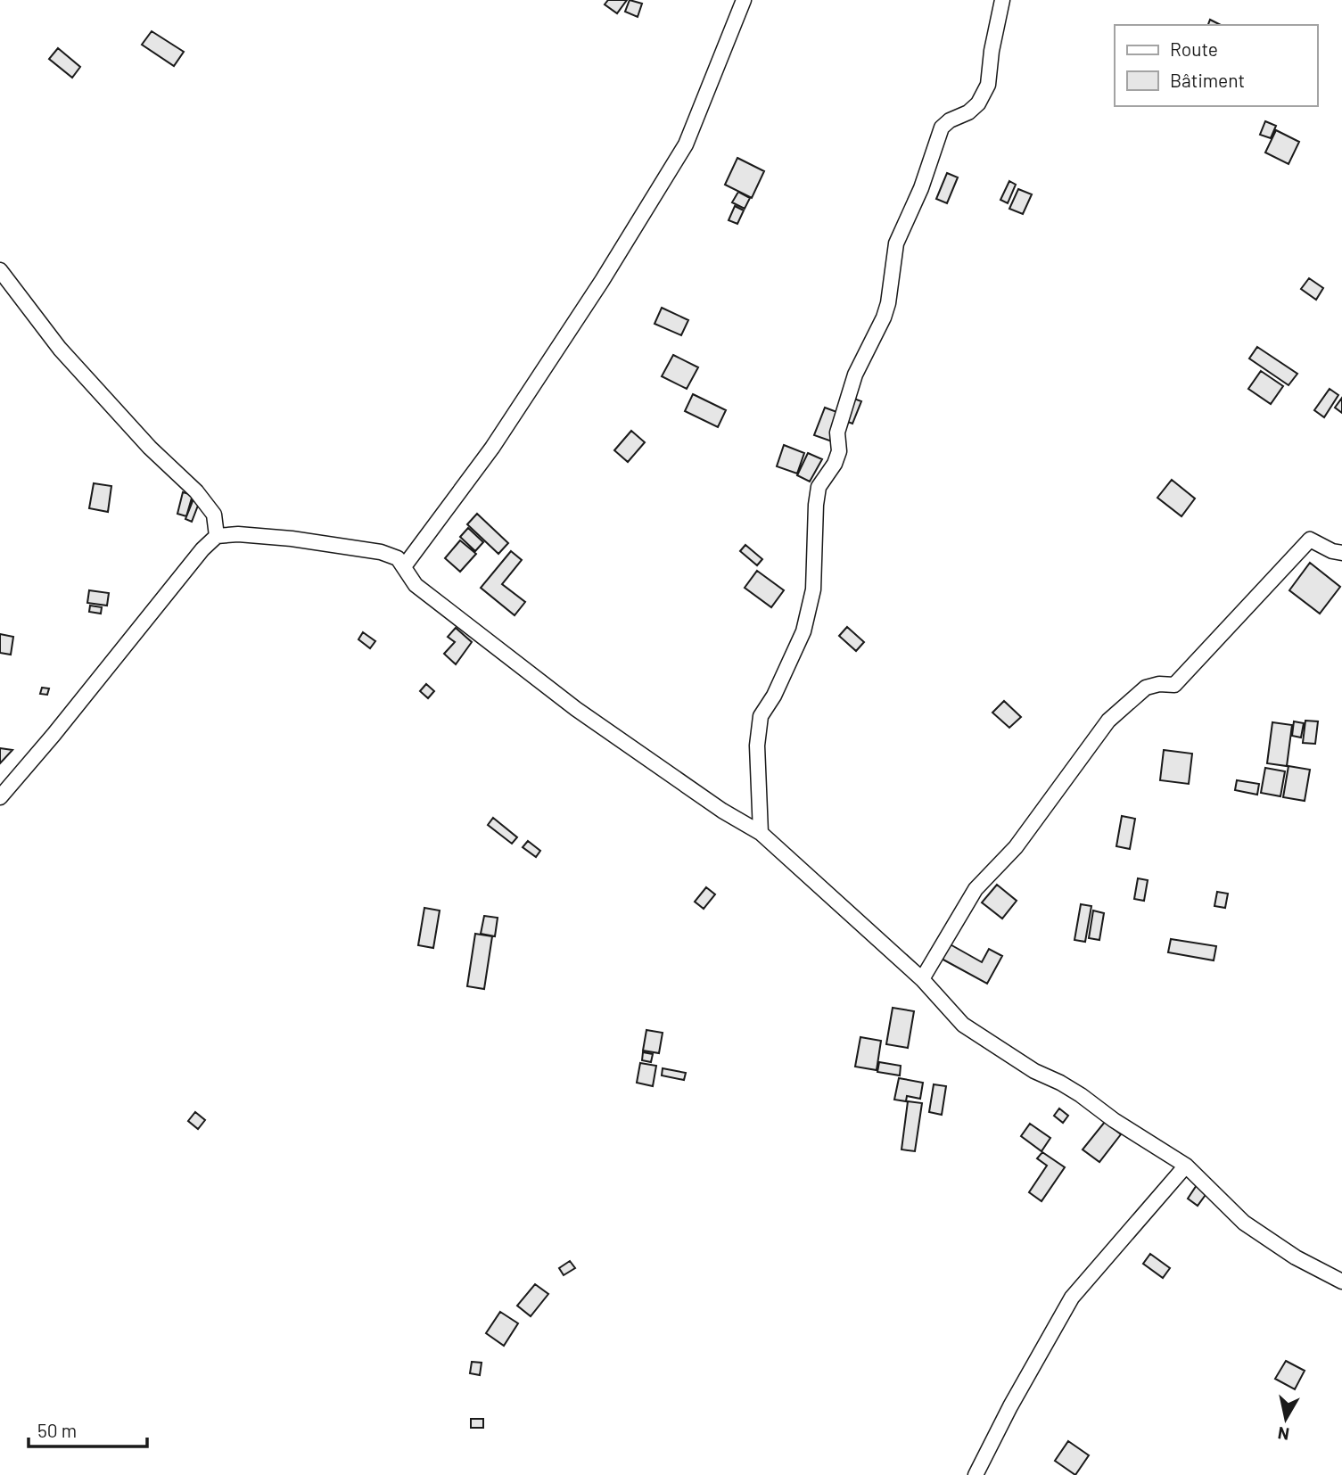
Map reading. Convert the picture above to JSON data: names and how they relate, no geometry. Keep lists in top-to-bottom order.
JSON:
{
  "legend": ["Route", "Bâtiment"],
  "scale_bar": "50 m",
  "north": "bottom"
}
